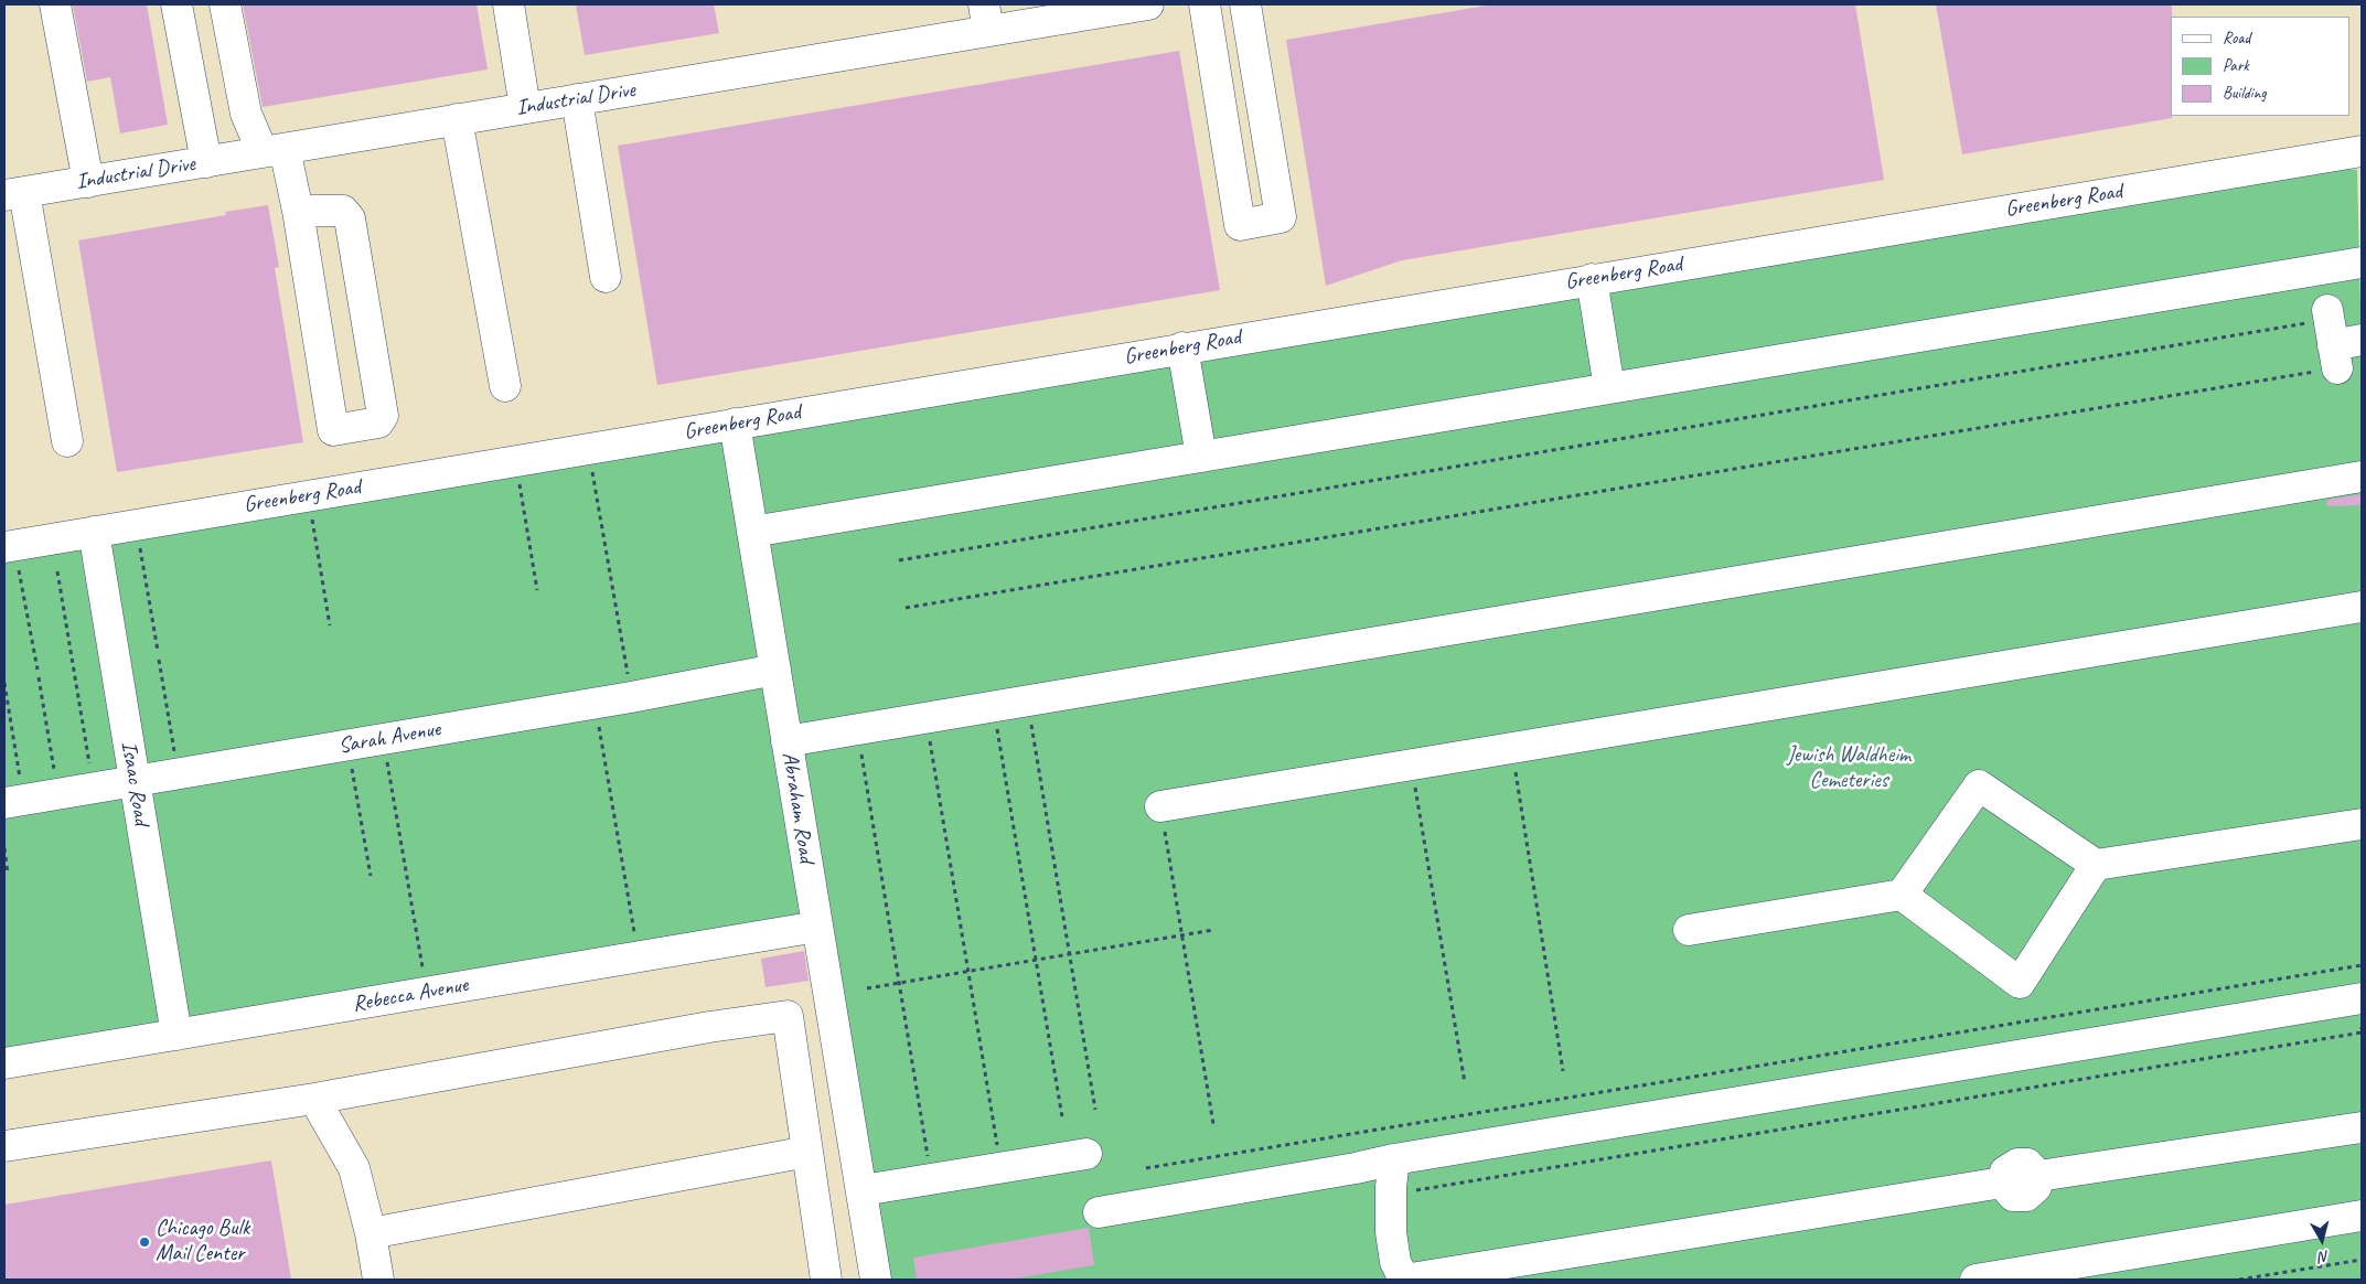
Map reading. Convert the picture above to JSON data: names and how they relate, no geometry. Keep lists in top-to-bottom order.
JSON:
{
  "streets": {
    "street": [
      "Industrial Drive",
      "Greenberg Road",
      "Sarah Avenue",
      "Isaac Road",
      "Abraham Road",
      "Rebecca Avenue"
    ]
  },
  "crossings": [
    ["Greenberg Road", "Isaac Road"],
    ["Greenberg Road", "Abraham Road"],
    ["Sarah Avenue", "Isaac Road"],
    ["Sarah Avenue", "Abraham Road"],
    ["Isaac Road", "Rebecca Avenue"],
    ["Abraham Road", "Rebecca Avenue"]
  ],
  "parks": ["Jewish Waldheim Cemeteries"],
  "places": ["Chicago Bulk Mail Center"],
  "legend": ["Road", "Park", "Building"],
  "north": "bottom"
}
